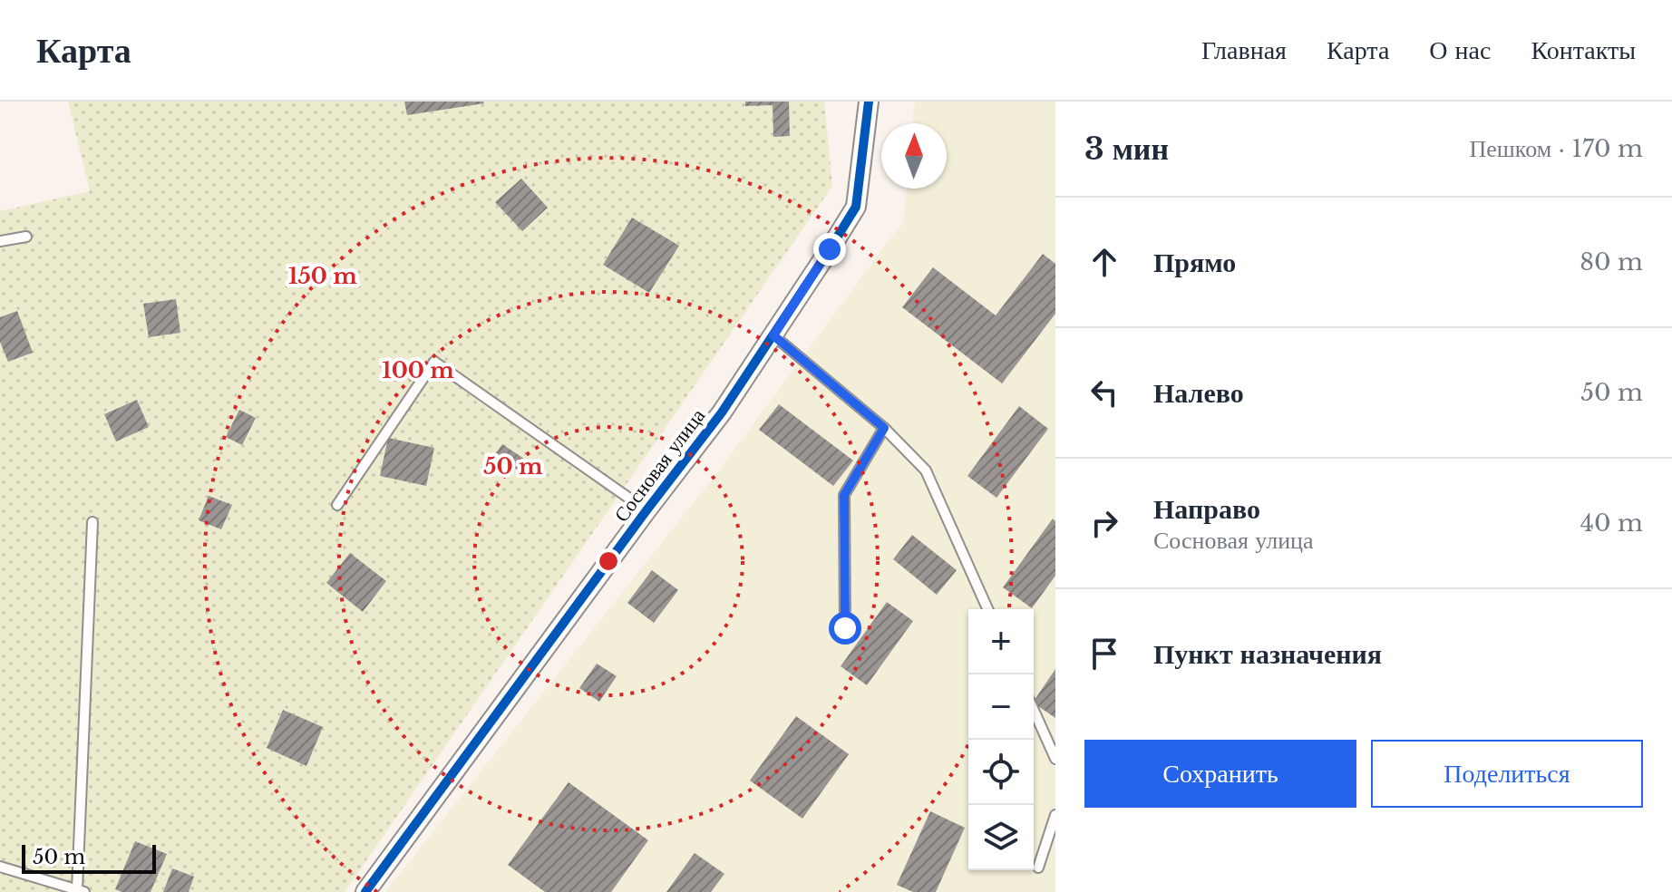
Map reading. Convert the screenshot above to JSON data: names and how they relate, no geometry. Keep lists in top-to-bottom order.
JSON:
{
  "streets": {
    "street": ["Сосновая улица"]
  },
  "scale_bar": "50 m",
  "north": "top",
  "page": {
    "header": "Карта",
    "nav": [
      "Главная",
      "Карта",
      "О нас",
      "Контакты"
    ],
    "heading": ["3 мин", "Пешком · 170 m"],
    "list": [
      ["Прямо", "80 m"],
      ["Налево", "50 m"],
      ["Направо", "Сосновая улица", "40 m"],
      "Пункт назначения"
    ],
    "map_buttons": ["+", "−"],
    "buttons": ["Сохранить", "Поделиться"],
    "scale": "50 m"
  },
  "rings": ["150 m", "100 m", "50 m"]
}
